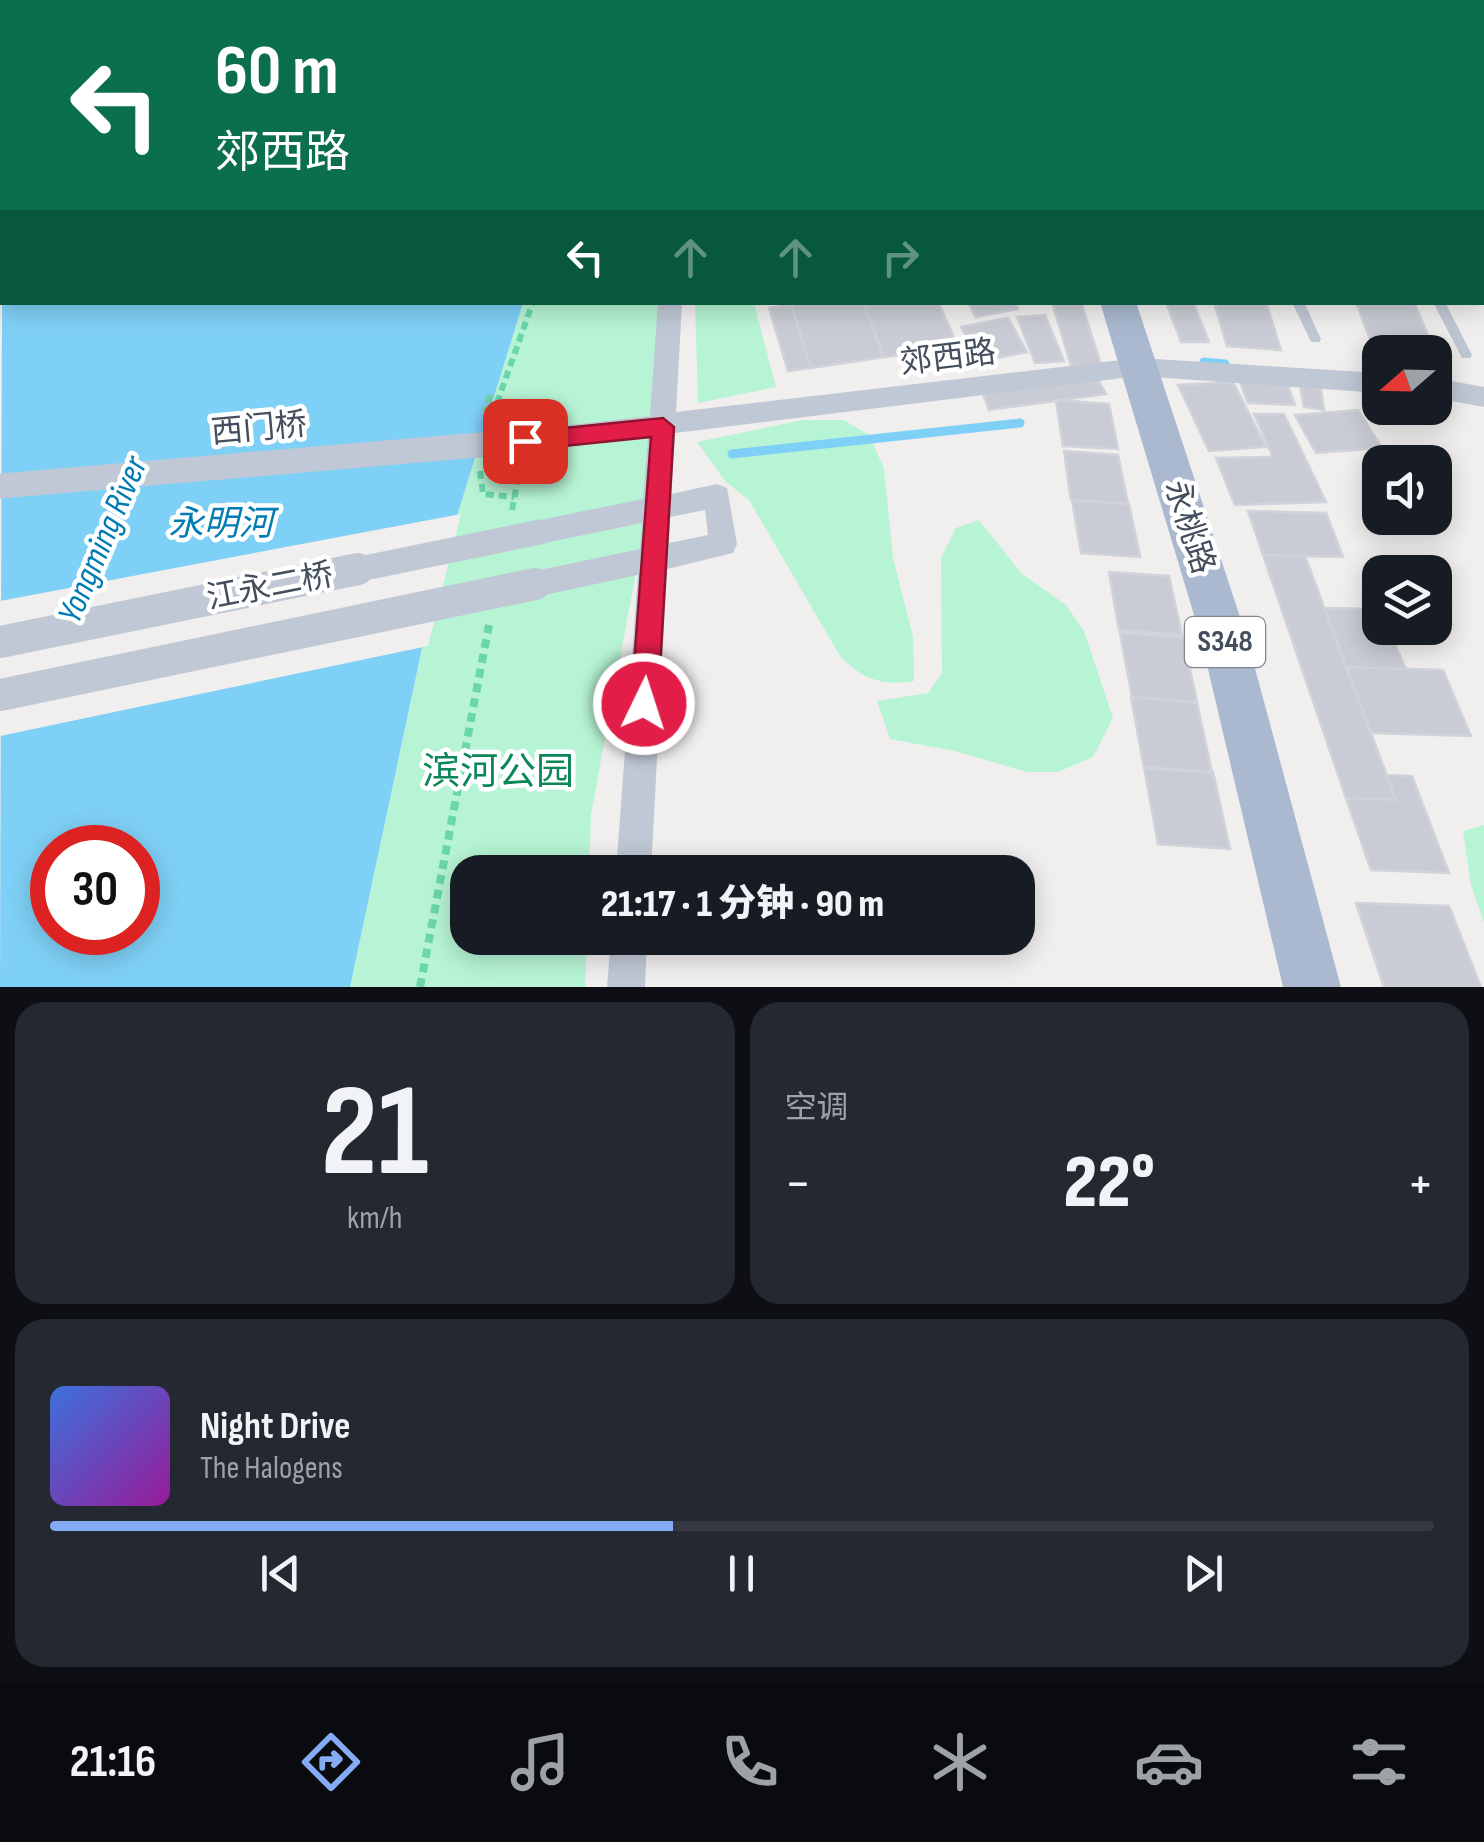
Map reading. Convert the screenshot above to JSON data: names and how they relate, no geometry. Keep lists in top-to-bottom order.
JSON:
{
  "streets": {
    "main road": ["永桃路", "S348"],
    "street": ["郊西路", "西门桥", "江永二桥"]
  },
  "crossings": [
    ["郊西路", "西门桥"],
    ["郊西路", "永桃路"]
  ],
  "water": ["永明河", "Yongming River"],
  "parks": ["滨河公园"],
  "north": "left",
  "page": {
    "turn": ["60 m", "郊西路"],
    "limit": "30",
    "trip": "21:17 · 1 分钟 · 90 m",
    "tile": [
      ["21", "km/h"],
      "空调"
    ],
    "heat": ["−", "22°", "+"],
    "song": ["Night Drive", "The Halogens"],
    "tabs": "21:16"
  }
}
